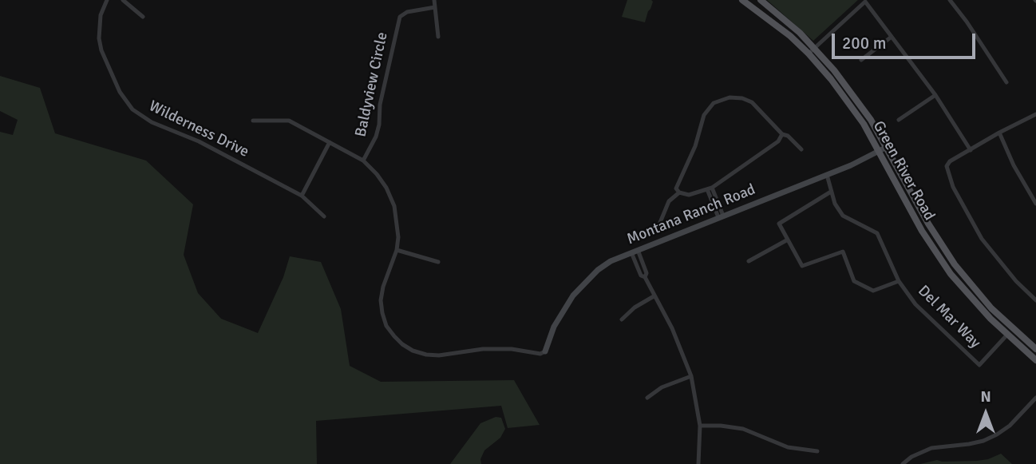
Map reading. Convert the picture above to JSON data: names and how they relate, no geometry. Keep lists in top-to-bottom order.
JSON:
{
  "streets": {
    "main road": ["Green River Road"],
    "street": [
      "Baldyview Circle",
      "Wilderness Drive",
      "Montana Ranch Road",
      "Del Mar Way"
    ]
  },
  "crossings": [
    ["Green River Road", "Montana Ranch Road"],
    ["Green River Road", "Del Mar Way"],
    ["Montana Ranch Road", "Del Mar Way"]
  ],
  "scale_bar": "200 m",
  "north": "top"
}
